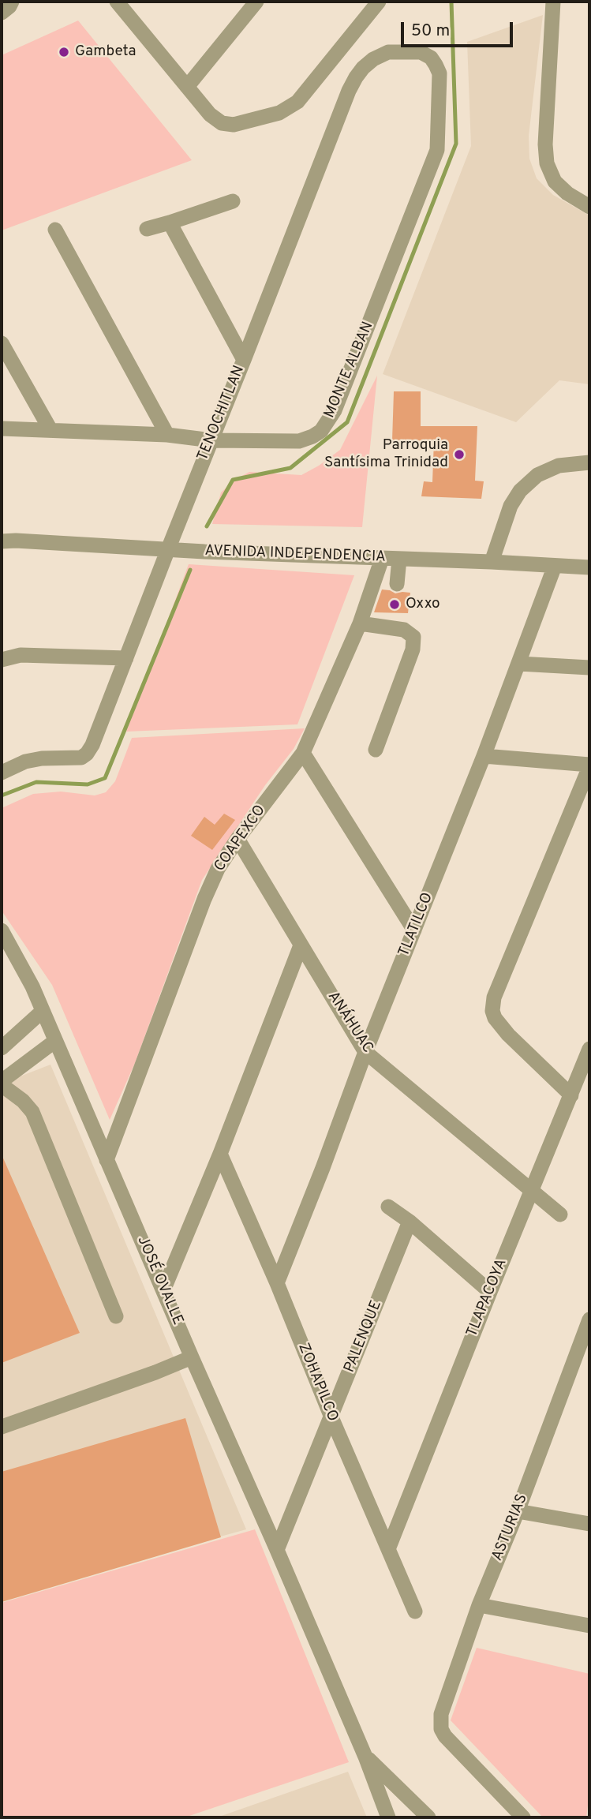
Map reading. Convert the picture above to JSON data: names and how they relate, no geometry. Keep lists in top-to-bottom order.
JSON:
{
  "streets": {
    "street": [
      "MONTE ALBAN",
      "TENOCHITLAN",
      "AVENIDA INDEPENDENCIA",
      "COAPEXCO",
      "TLATILCO",
      "ANÁHUAC",
      "JOSÉ OVALLE",
      "TLAPACOYA",
      "PALENQUE",
      "ZOHAPILCO",
      "ASTURIAS"
    ]
  },
  "crossings": [
    ["MONTE ALBAN", "TENOCHITLAN"],
    ["TENOCHITLAN", "AVENIDA INDEPENDENCIA"],
    ["AVENIDA INDEPENDENCIA", "COAPEXCO"],
    ["AVENIDA INDEPENDENCIA", "TLATILCO"],
    ["COAPEXCO", "ANÁHUAC"],
    ["COAPEXCO", "JOSÉ OVALLE"],
    ["TLATILCO", "ANÁHUAC"],
    ["TLATILCO", "ZOHAPILCO"],
    ["ANÁHUAC", "TLAPACOYA"],
    ["JOSÉ OVALLE", "PALENQUE"],
    ["TLAPACOYA", "ZOHAPILCO"],
    ["PALENQUE", "ZOHAPILCO"]
  ],
  "places": ["Gambeta", "Parroquia Santísima Trinidad", "Oxxo"],
  "scale_bar": "50 m"
}
